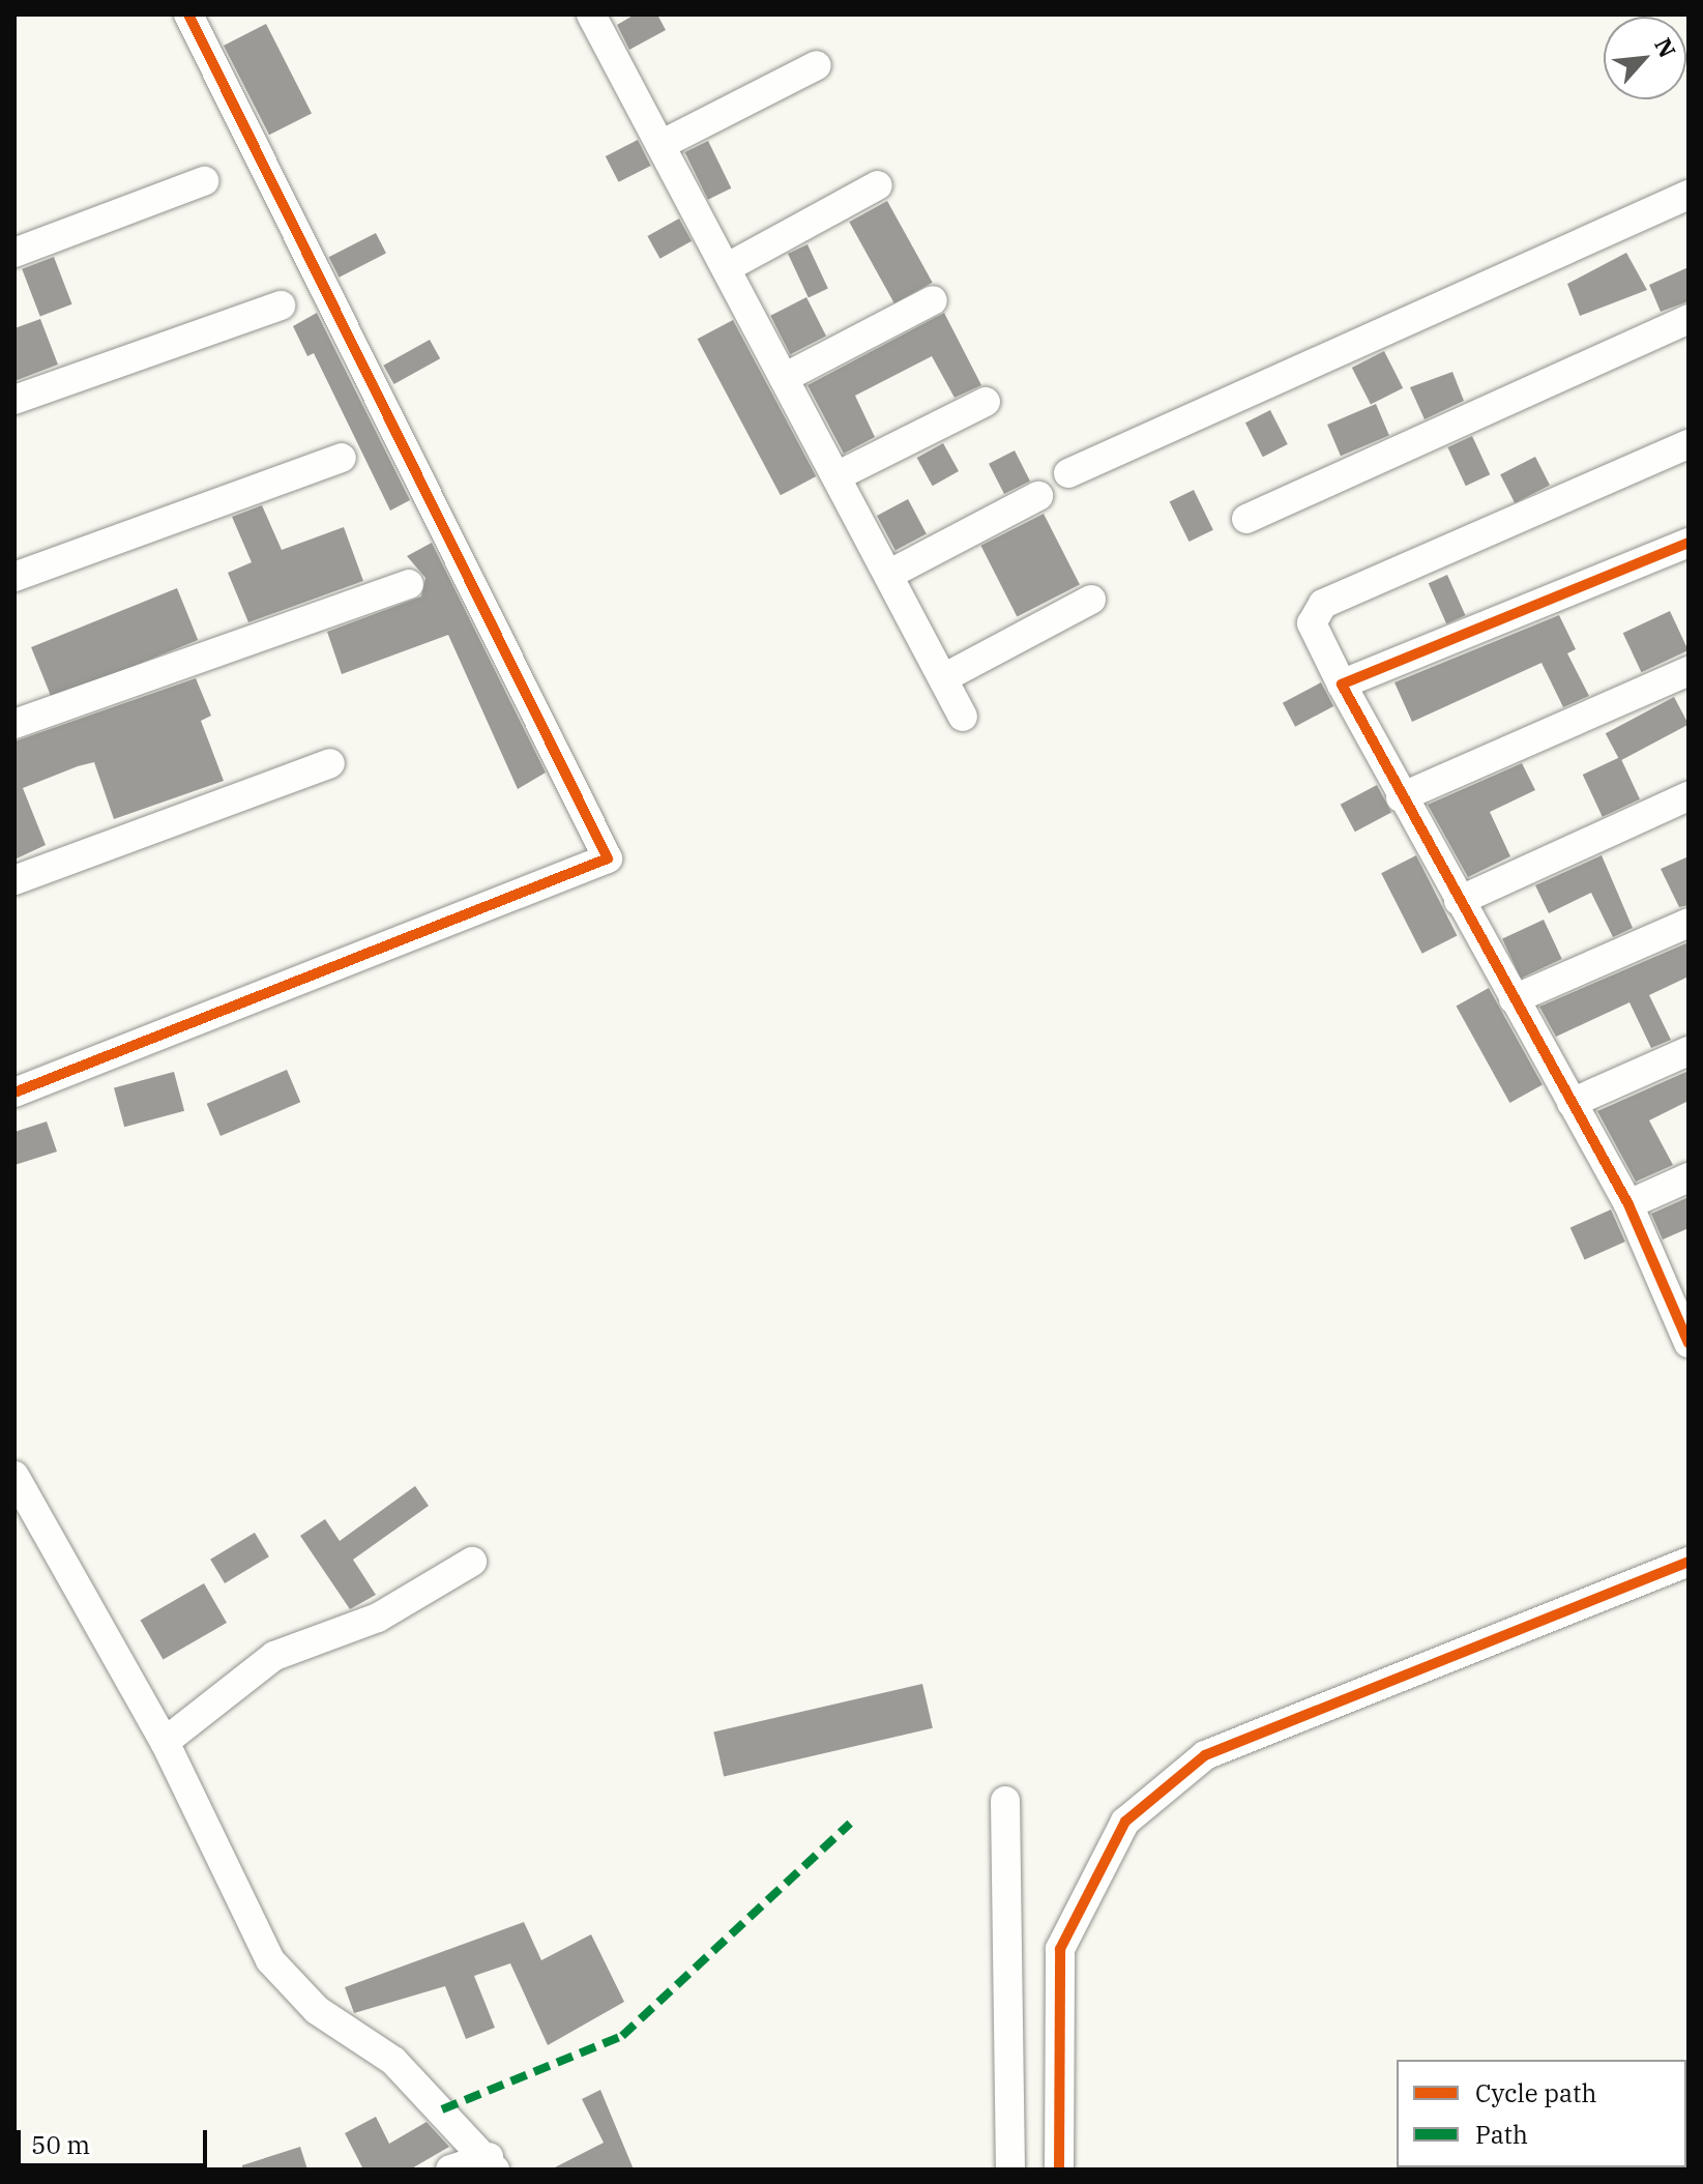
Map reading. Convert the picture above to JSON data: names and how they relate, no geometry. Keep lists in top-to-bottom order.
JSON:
{
  "legend": ["Cycle path", "Path"],
  "scale_bar": "50 m",
  "north": "top right"
}
